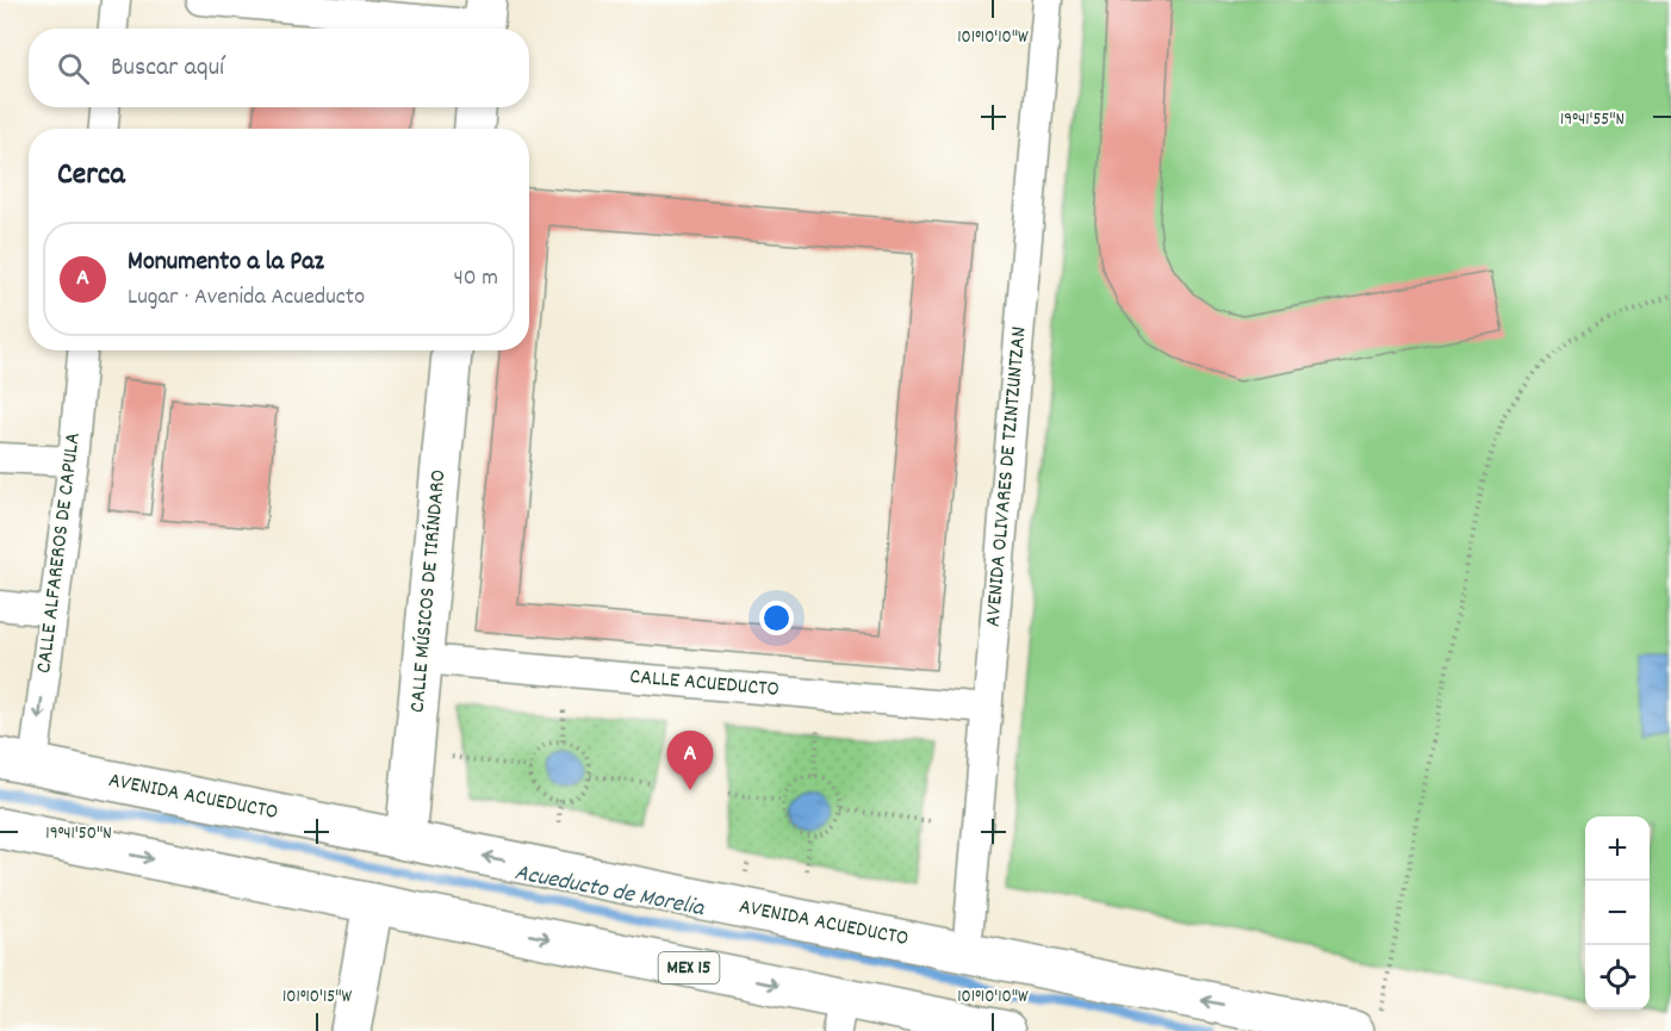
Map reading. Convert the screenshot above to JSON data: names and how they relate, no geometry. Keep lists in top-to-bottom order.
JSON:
{
  "streets": {
    "main road": ["CALLE MÚSICOS DE TIRÍNDARO", "AVENIDA ACUEDUCTO", "MEX 15"],
    "street": ["AVENIDA OLIVARES DE TZINTZUNTZAN", "CALLE ALFAREROS DE CAPULA", "CALLE ACUEDUCTO"]
  },
  "crossings": [
    ["AVENIDA OLIVARES DE TZINTZUNTZAN", "CALLE ACUEDUCTO"],
    ["AVENIDA OLIVARES DE TZINTZUNTZAN", "AVENIDA ACUEDUCTO"],
    ["CALLE ALFAREROS DE CAPULA", "AVENIDA ACUEDUCTO"],
    ["CALLE MÚSICOS DE TIRÍNDARO", "CALLE ACUEDUCTO"],
    ["CALLE MÚSICOS DE TIRÍNDARO", "AVENIDA ACUEDUCTO"]
  ],
  "one_way": ["CALLE ALFAREROS DE CAPULA"],
  "water": ["Acueducto de Morelia"],
  "page": {
    "search": "Buscar aquí",
    "heading": "Cerca",
    "list": [
      {
        "mark": "A",
        "name": "Monumento a la Paz",
        "note": "Lugar · Avenida Acueducto",
        "value": "40 m"
      }
    ],
    "pins": "A",
    "map_buttons": ["+", "−"]
  },
  "coordinates": [
    "101°10'10\"W",
    "19°41'55\"N",
    "19°41'50\"N",
    "101°10'15\"W"
  ]
}
